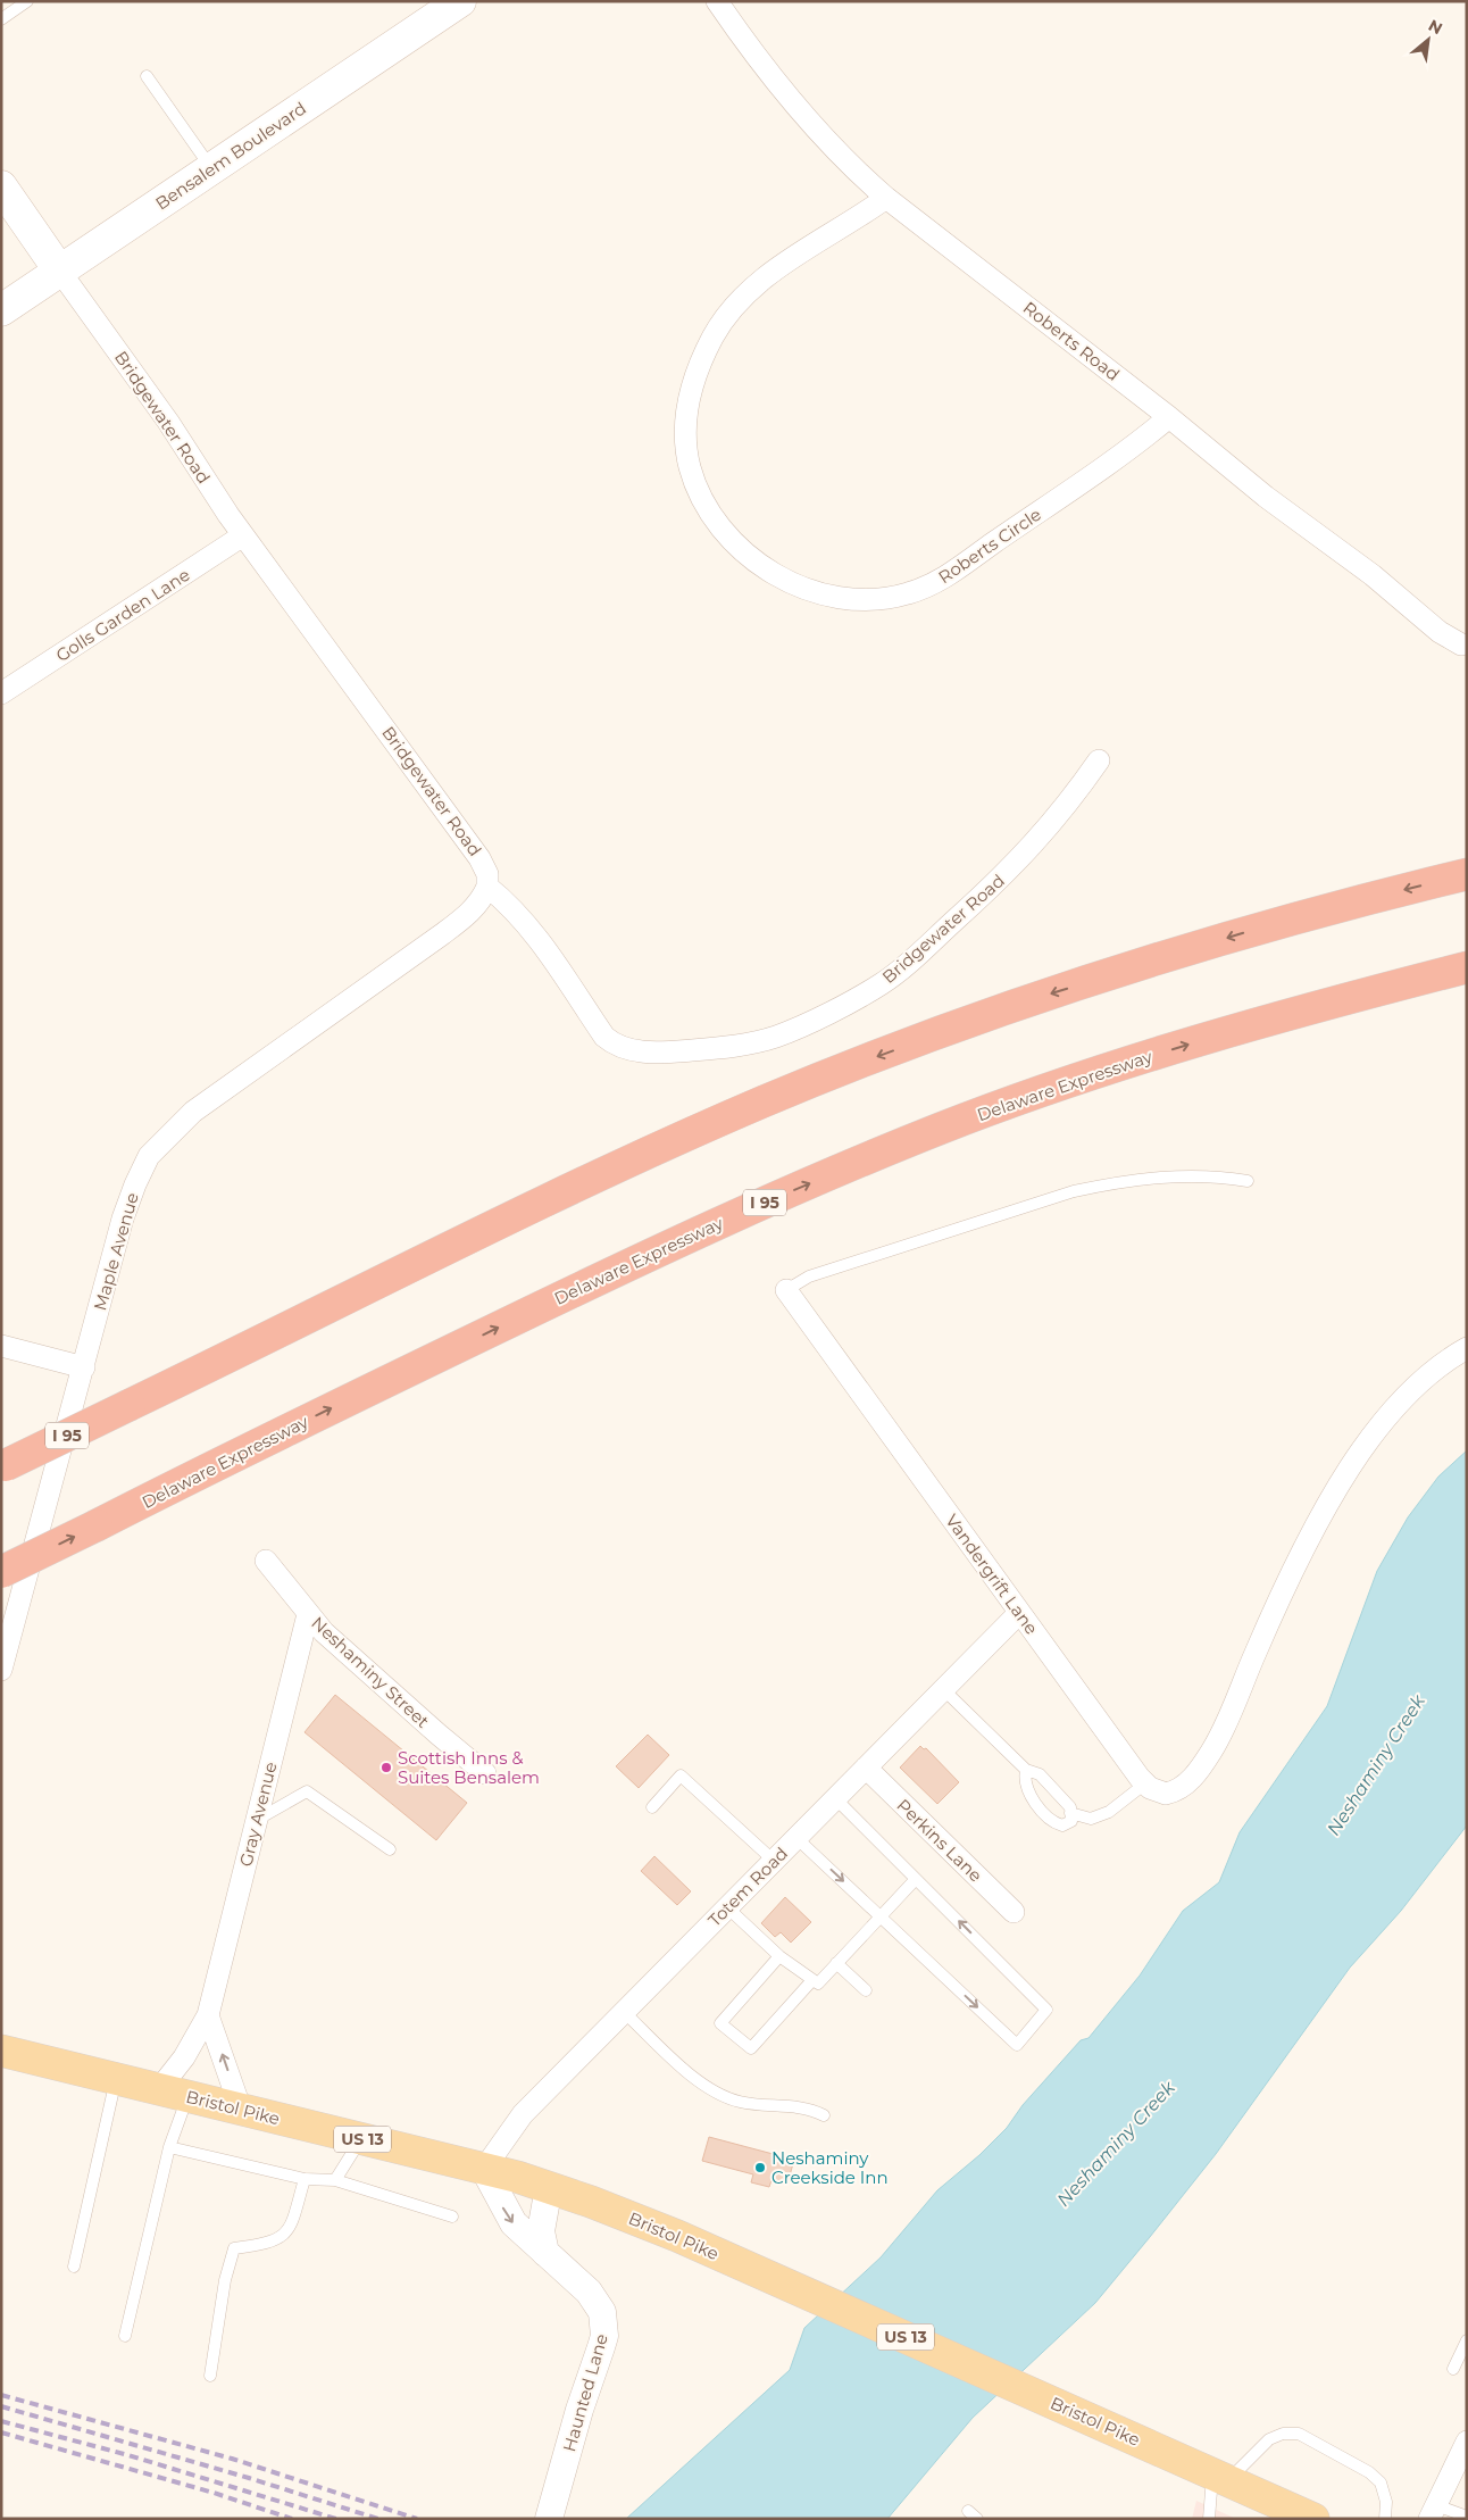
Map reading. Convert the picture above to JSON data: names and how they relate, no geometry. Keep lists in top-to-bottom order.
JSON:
{
  "streets": {
    "highway": ["Delaware Expressway", "I 95"],
    "main road": [
      "Bensalem Boulevard",
      "Bridgewater Road",
      "Bristol Pike",
      "US 13"
    ],
    "street": [
      "Roberts Road",
      "Roberts Circle",
      "Golls Garden Lane",
      "Maple Avenue",
      "Vandergrift Lane",
      "Neshaminy Street",
      "Gray Avenue",
      "Perkins Lane",
      "Totem Road",
      "Haunted Lane"
    ]
  },
  "crossings": [
    ["Bensalem Boulevard", "Bridgewater Road"],
    ["Roberts Road", "Roberts Circle"],
    ["Bridgewater Road", "Golls Garden Lane"],
    ["Bridgewater Road", "Maple Avenue"],
    ["Vandergrift Lane", "Totem Road"],
    ["Neshaminy Street", "Gray Avenue"],
    ["Gray Avenue", "Bristol Pike"],
    ["Perkins Lane", "Totem Road"],
    ["Totem Road", "Bristol Pike"],
    ["Totem Road", "Haunted Lane"],
    ["Bristol Pike", "Haunted Lane"]
  ],
  "water": ["Neshaminy Creek"],
  "places": ["Scottish Inns & Suites Bensalem", "Neshaminy Creekside Inn"],
  "north": "top right"
}
